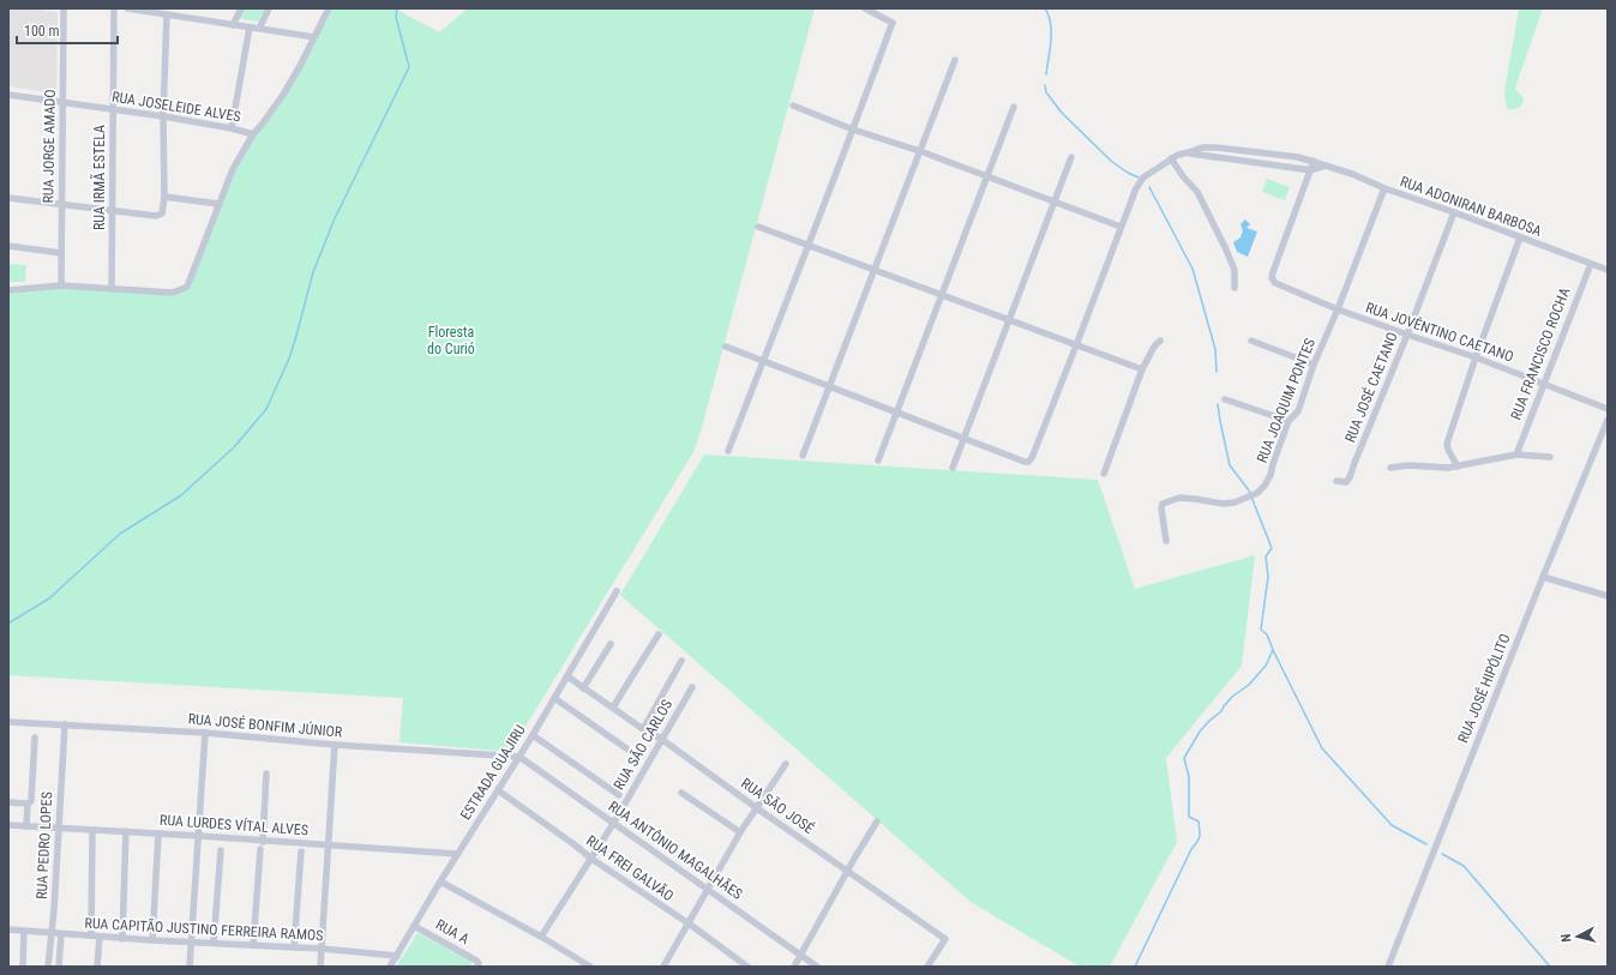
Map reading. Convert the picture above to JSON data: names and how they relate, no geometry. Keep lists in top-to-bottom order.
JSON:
{
  "streets": {
    "street": [
      "RUA JOSELEIDE ALVES",
      "RUA JORGE AMADO",
      "RUA IRMÃ ESTELA",
      "RUA ADONIRAN BARBOSA",
      "RUA JOVÊNTINO CAETANO",
      "RUA FRANCISCO ROCHA",
      "RUA JOSÉ CAETANO",
      "RUA JOAQUIM PONTES",
      "RUA JOSÉ HIPÓLITO",
      "RUA JOSÉ BONFIM JÚNIOR",
      "RUA SÃO CARLOS",
      "ESTRADA GUAJIRU",
      "RUA SÃO JOSÉ",
      "RUA LURDES VÍTAL ALVES",
      "RUA PEDRO LOPES",
      "RUA ANTÔNIO MAGALHÃES",
      "RUA FREI GALVÃO",
      "RUA CAPITÃO JUSTINO FERREIRA RAMOS",
      "RUA A"
    ]
  },
  "crossings": [
    ["RUA JOSELEIDE ALVES", "RUA JORGE AMADO"],
    ["RUA JOSELEIDE ALVES", "RUA IRMÃ ESTELA"],
    ["RUA ADONIRAN BARBOSA", "RUA FRANCISCO ROCHA"],
    ["RUA ADONIRAN BARBOSA", "RUA JOSÉ CAETANO"],
    ["RUA ADONIRAN BARBOSA", "RUA JOAQUIM PONTES"],
    ["RUA JOVÊNTINO CAETANO", "RUA FRANCISCO ROCHA"],
    ["RUA JOVÊNTINO CAETANO", "RUA JOSÉ CAETANO"],
    ["RUA JOVÊNTINO CAETANO", "RUA JOAQUIM PONTES"],
    ["RUA JOSÉ BONFIM JÚNIOR", "ESTRADA GUAJIRU"],
    ["RUA JOSÉ BONFIM JÚNIOR", "RUA PEDRO LOPES"],
    ["RUA JOSÉ BONFIM JÚNIOR", "RUA ANTÔNIO MAGALHÃES"],
    ["RUA SÃO CARLOS", "RUA SÃO JOSÉ"],
    ["RUA SÃO CARLOS", "RUA ANTÔNIO MAGALHÃES"],
    ["RUA SÃO CARLOS", "RUA FREI GALVÃO"],
    ["ESTRADA GUAJIRU", "RUA SÃO JOSÉ"],
    ["ESTRADA GUAJIRU", "RUA LURDES VÍTAL ALVES"],
    ["ESTRADA GUAJIRU", "RUA ANTÔNIO MAGALHÃES"],
    ["ESTRADA GUAJIRU", "RUA FREI GALVÃO"],
    ["ESTRADA GUAJIRU", "RUA CAPITÃO JUSTINO FERREIRA RAMOS"],
    ["ESTRADA GUAJIRU", "RUA A"],
    ["RUA LURDES VÍTAL ALVES", "RUA PEDRO LOPES"],
    ["RUA PEDRO LOPES", "RUA CAPITÃO JUSTINO FERREIRA RAMOS"]
  ],
  "parks": ["Floresta do Curió"],
  "scale_bar": "100 m",
  "north": "left"
}
